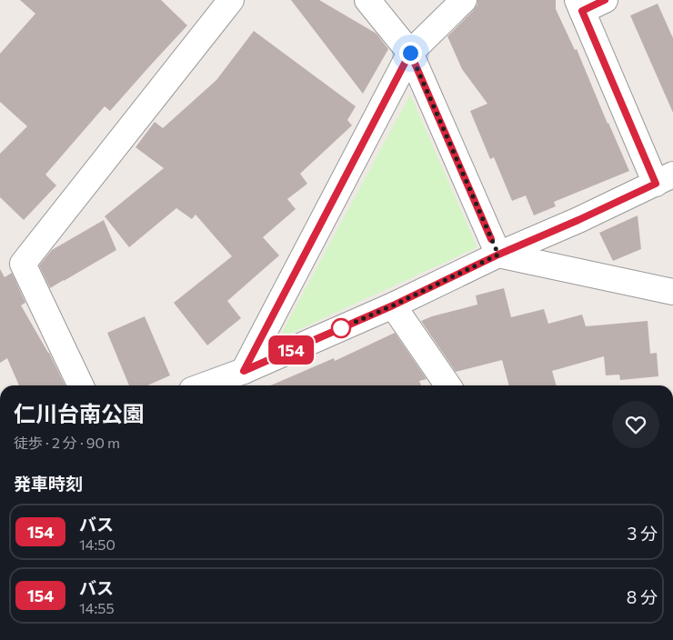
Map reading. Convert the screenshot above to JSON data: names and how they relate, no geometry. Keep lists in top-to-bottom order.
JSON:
{
  "lines": ["bus line 154"],
  "page": {
    "on_map": "154",
    "heading": [
      ["仁川台南公園", "徒歩 · 2 分 · 90 m"],
      "発車時刻"
    ],
    "list": [
      {
        "mark": "154",
        "name": "バス",
        "note": "14:50",
        "value": "3 分"
      },
      {
        "mark": "154",
        "name": "バス",
        "note": "14:55",
        "value": "8 分"
      }
    ]
  }
}
